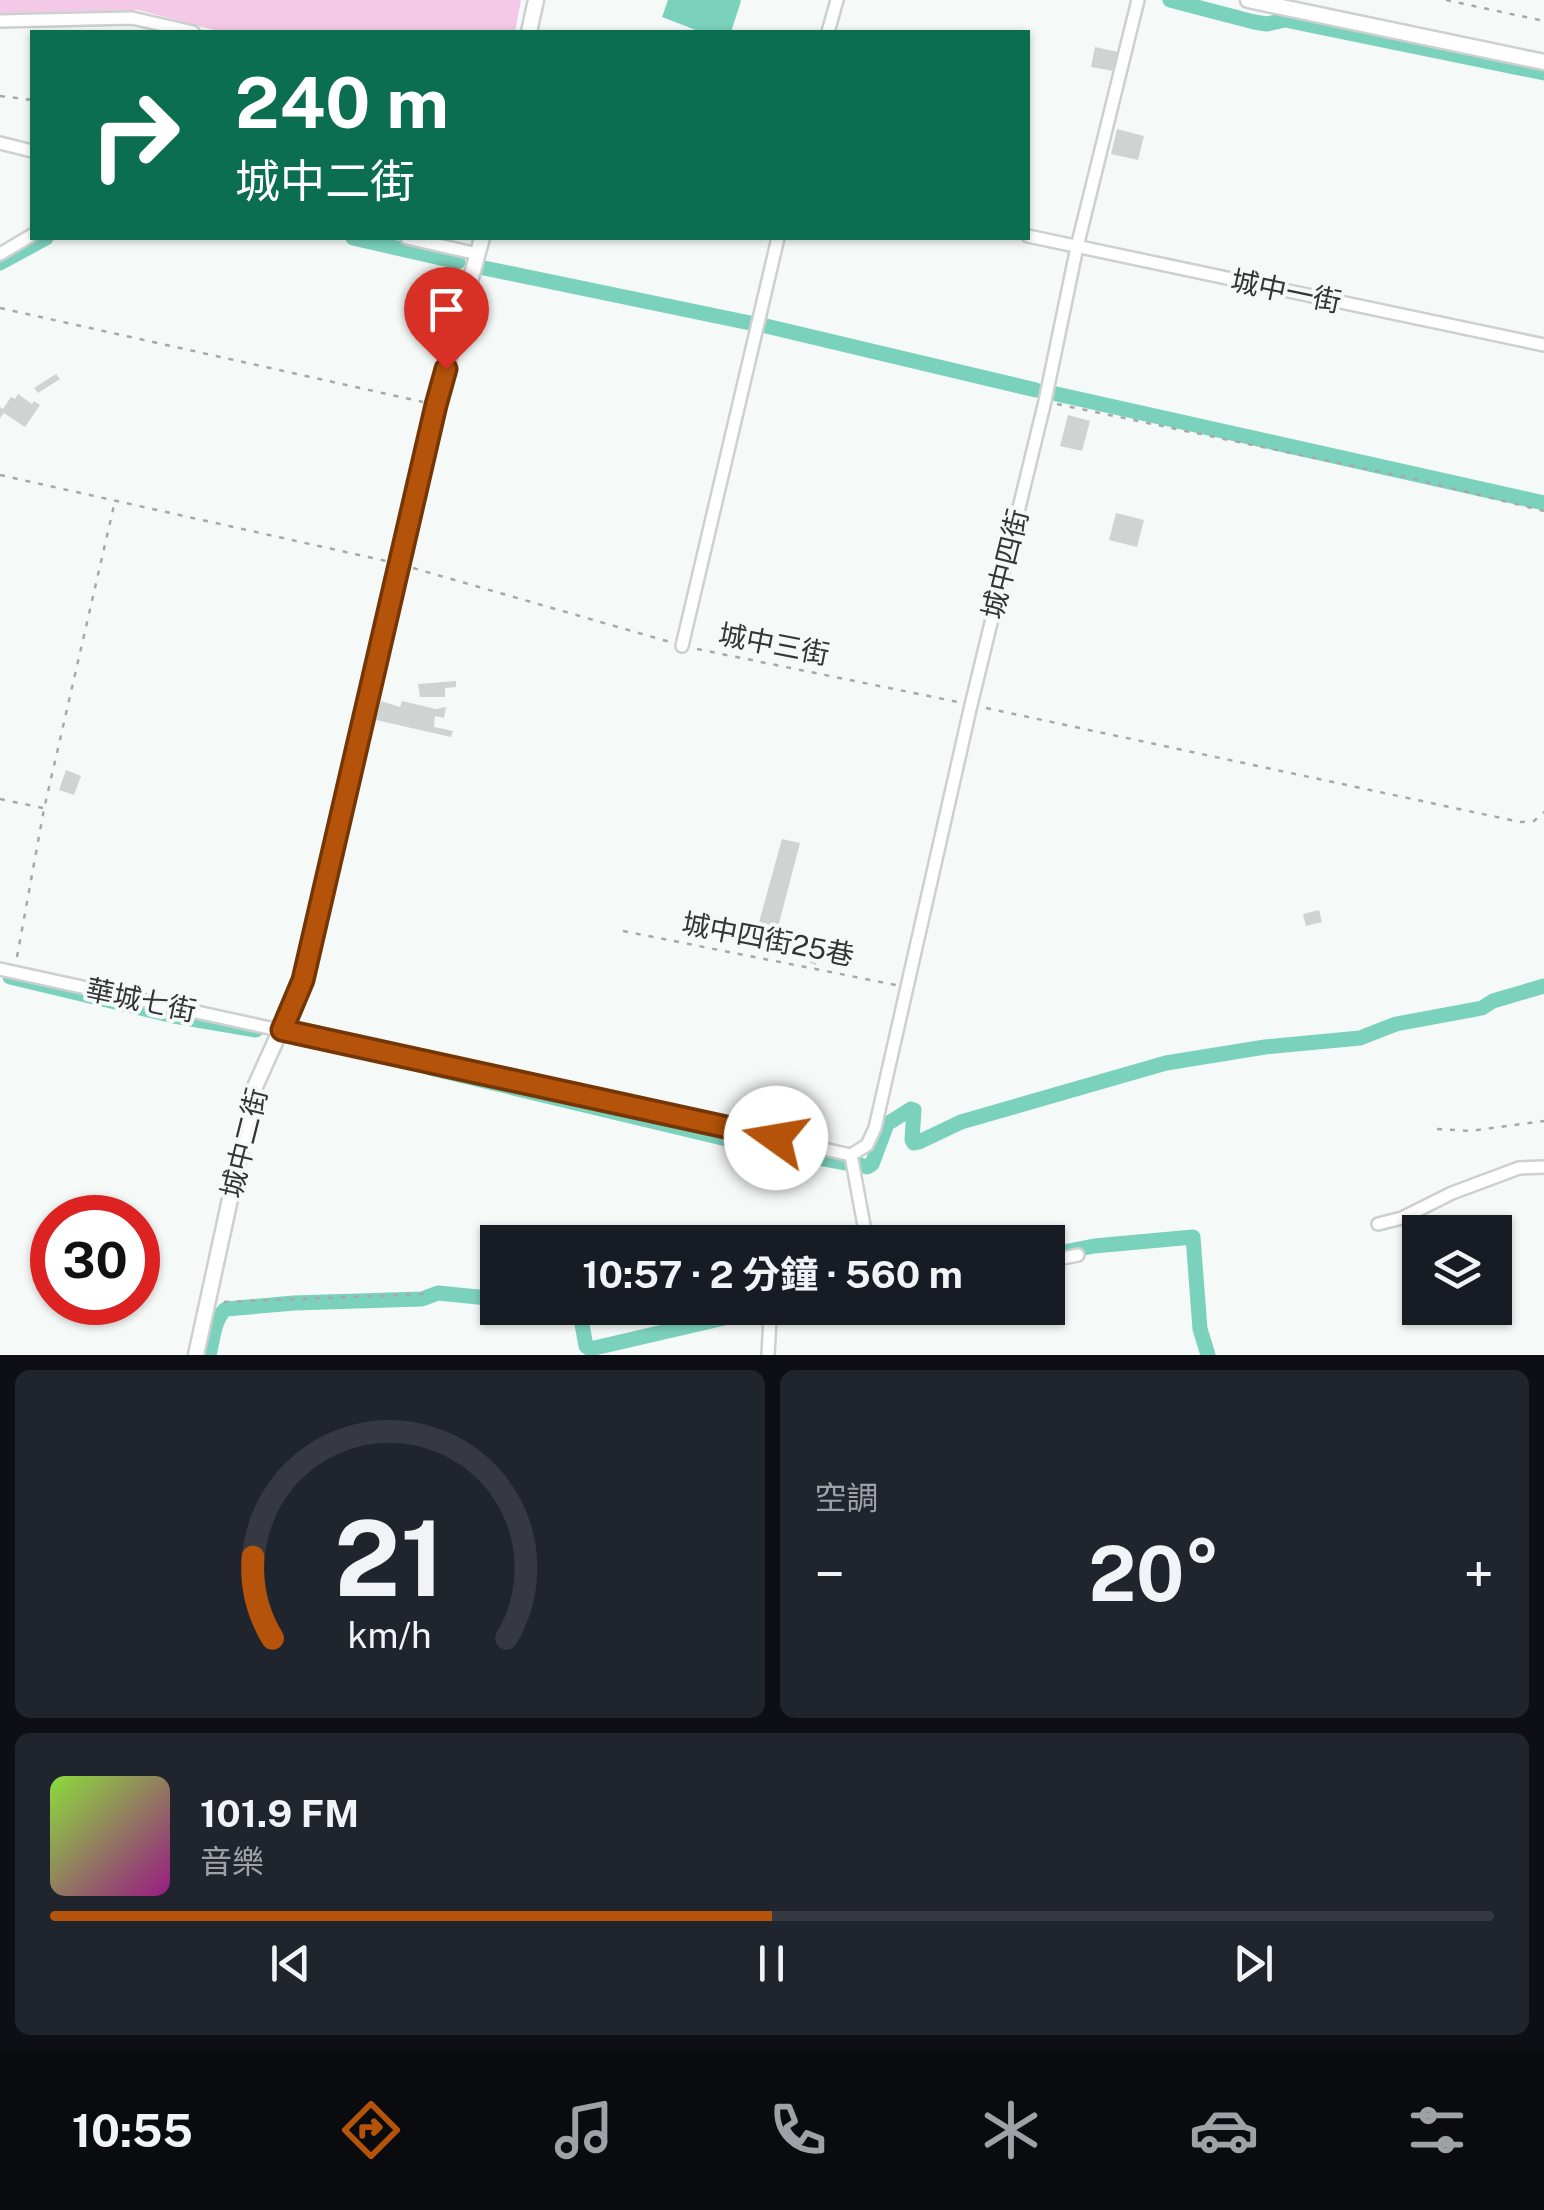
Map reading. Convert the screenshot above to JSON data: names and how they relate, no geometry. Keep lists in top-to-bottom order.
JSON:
{
  "streets": {
    "street": [
      "城中一街",
      "城中四街",
      "華城七街",
      "城中二街"
    ],
    "path": ["城中三街", "城中四街25巷"]
  },
  "crossings": [
    ["城中一街", "城中四街"],
    ["城中四街", "城中三街"],
    ["城中四街", "城中四街25巷"],
    ["城中四街", "華城七街"],
    ["城中三街", "城中二街"],
    ["華城七街", "城中二街"]
  ],
  "page": {
    "turn": ["240 m", "城中二街"],
    "limit": "30",
    "trip": "10:57 · 2 分鐘 · 560 m",
    "tile": "空調",
    "heat": ["−", "20°", "+"],
    "song": ["101.9 FM", "音樂"],
    "tabs": "10:55",
    "gauge": ["21", "km/h"]
  }
}
